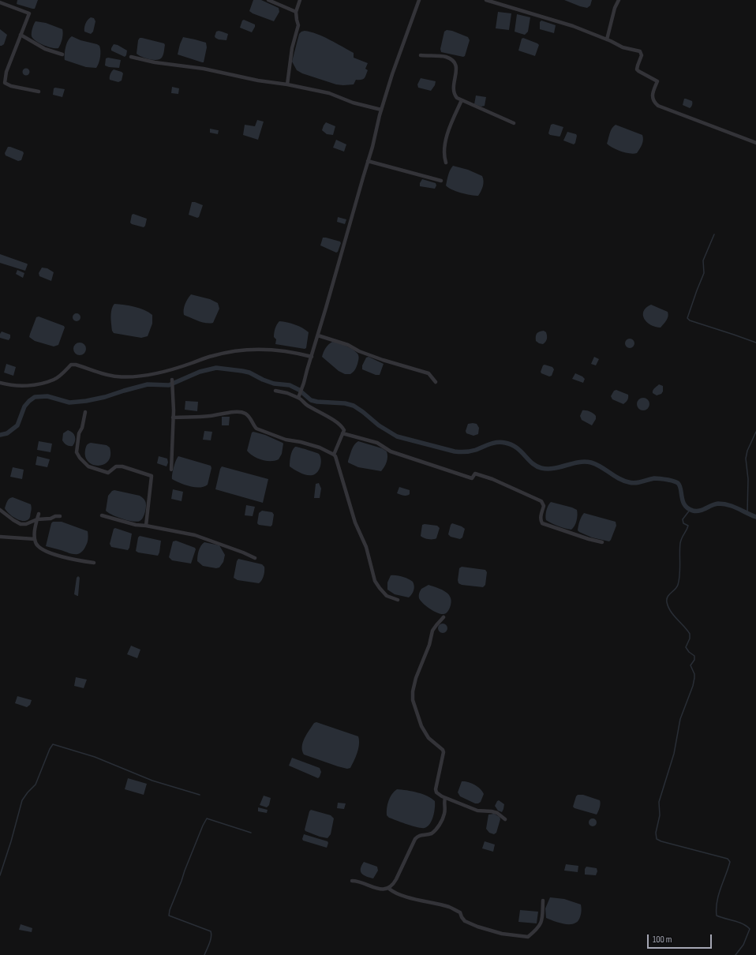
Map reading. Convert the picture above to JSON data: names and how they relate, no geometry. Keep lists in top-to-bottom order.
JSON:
{
  "scale_bar": "100 m"
}
